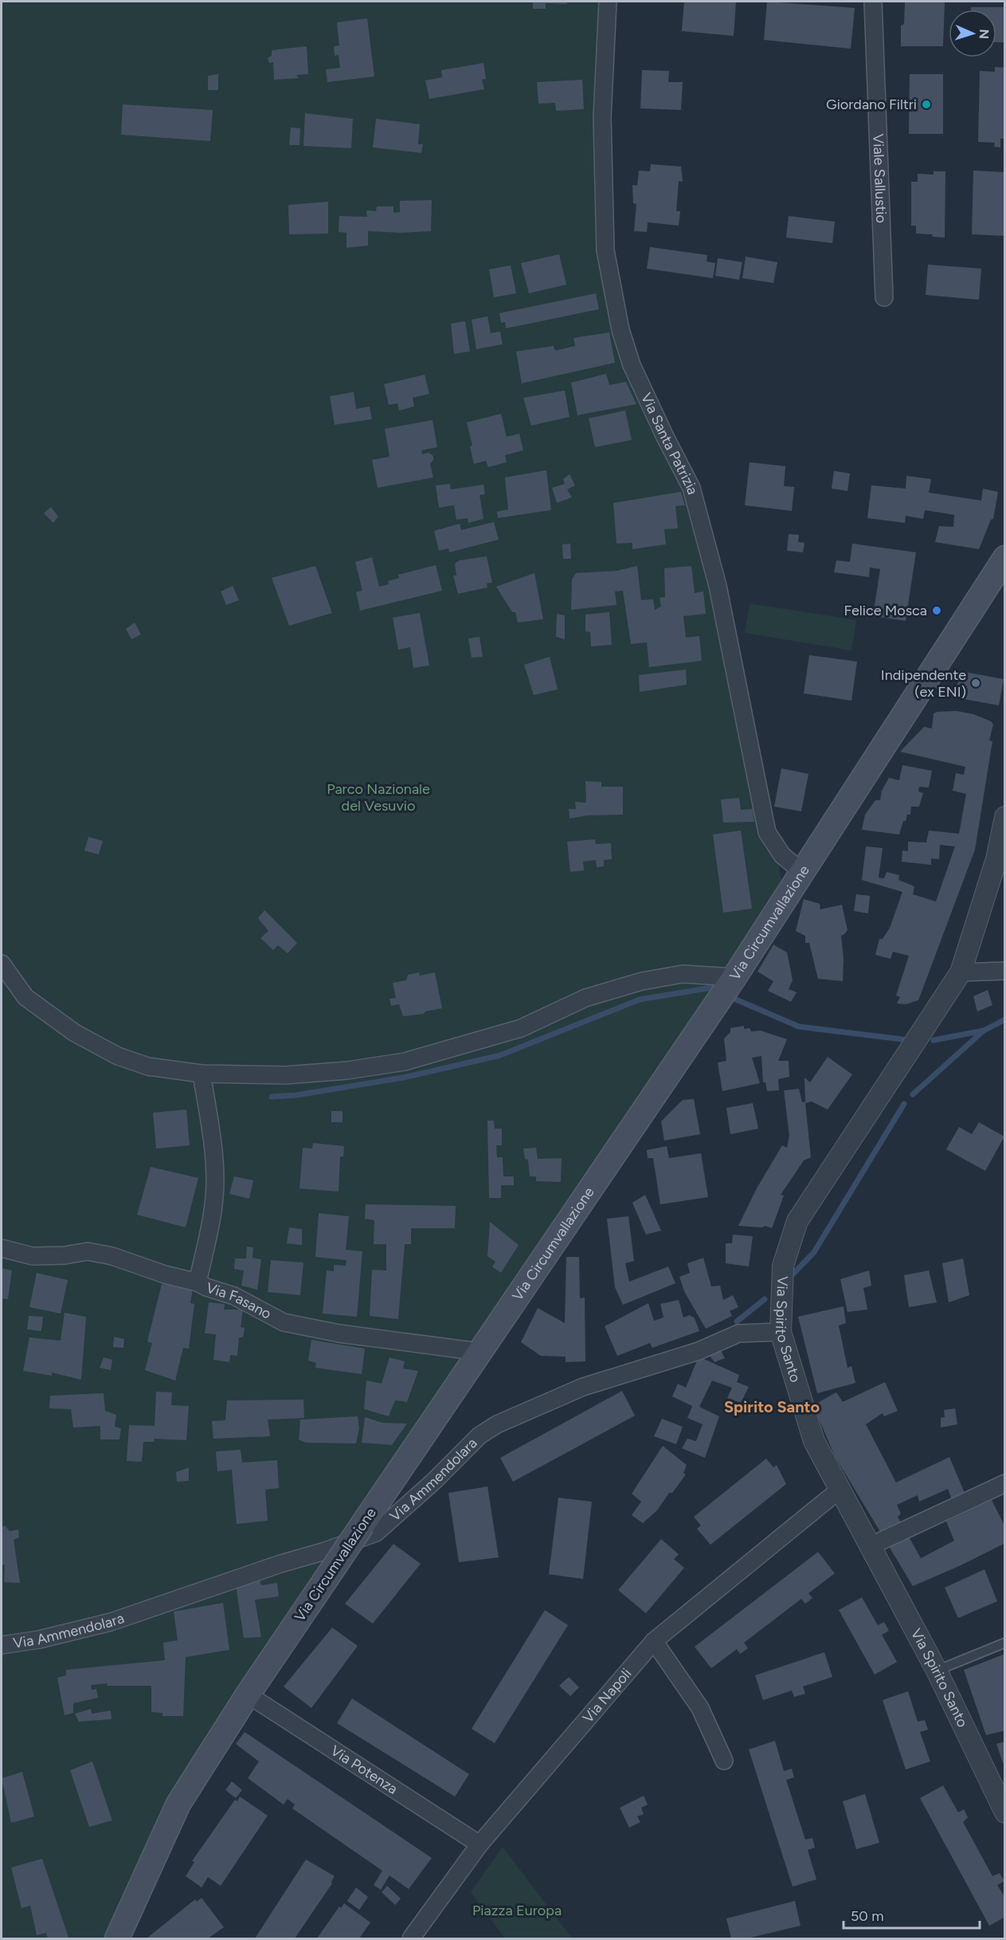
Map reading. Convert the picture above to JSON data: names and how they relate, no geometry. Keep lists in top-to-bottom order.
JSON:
{
  "streets": {
    "main road": ["Via Circumvallazione"],
    "street": [
      "Viale Sallustio",
      "Via Santa Patrizia",
      "Via Fasano",
      "Via Spirito Santo",
      "Via Ammendolara",
      "Via Napoli",
      "Via Potenza"
    ]
  },
  "crossings": [
    ["Via Santa Patrizia", "Via Circumvallazione"],
    ["Via Circumvallazione", "Via Fasano"],
    ["Via Circumvallazione", "Via Potenza"],
    ["Via Spirito Santo", "Via Ammendolara"],
    ["Via Spirito Santo", "Via Napoli"],
    ["Via Napoli", "Via Potenza"]
  ],
  "districts": ["Spirito Santo"],
  "parks": ["Parco Nazionale del Vesuvio", "Piazza Europa"],
  "places": ["Giordano Filtri", "Felice Mosca", "Indipendente (ex ENI)"],
  "scale_bar": "50 m",
  "north": "right"
}
